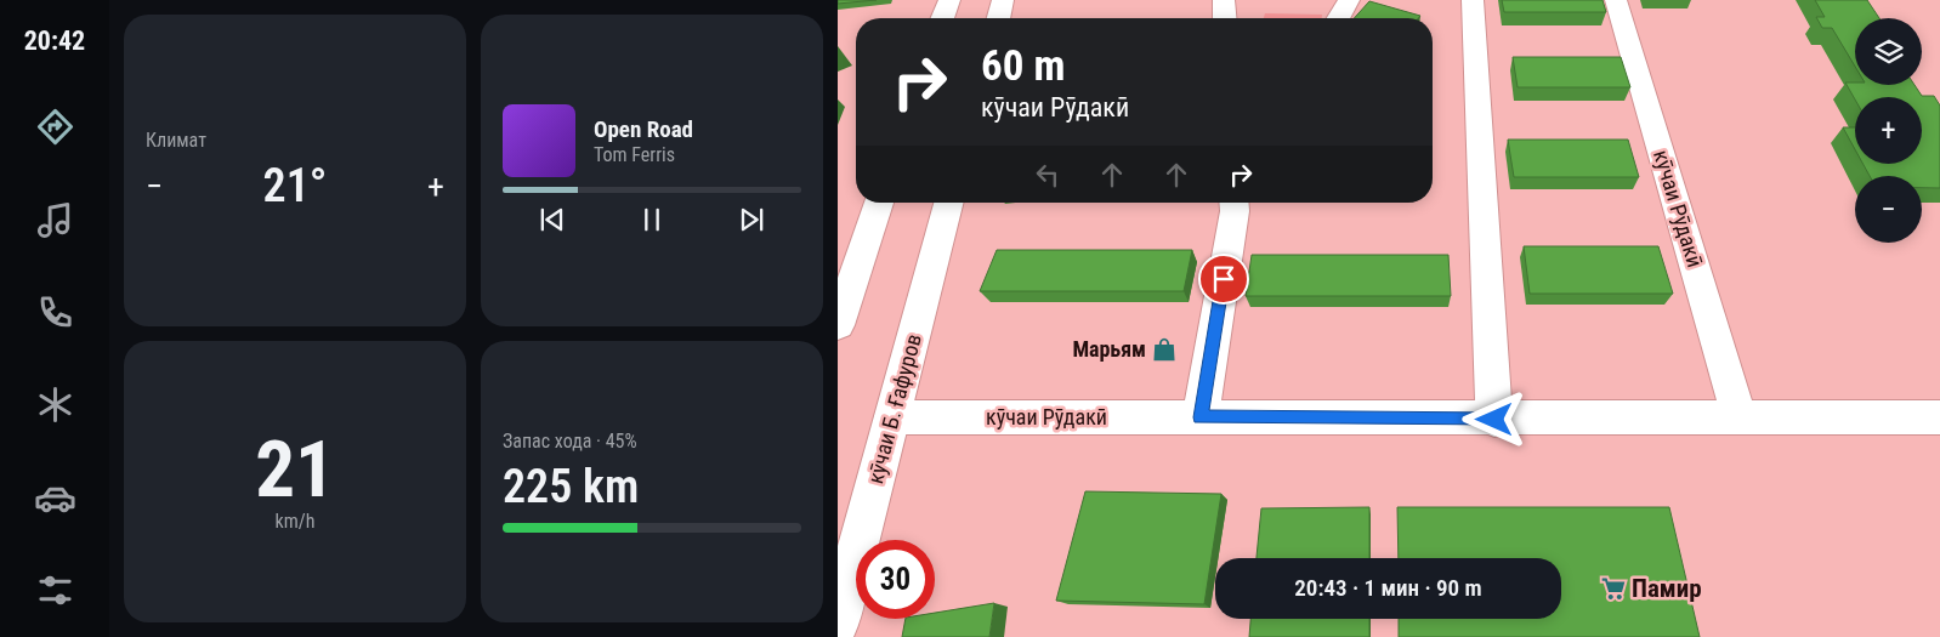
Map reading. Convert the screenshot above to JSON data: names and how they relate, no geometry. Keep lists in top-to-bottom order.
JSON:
{
  "streets": {
    "street": ["кӯчаи Рӯдакӣ", "кӯчаи Б. Ғафуров"]
  },
  "crossings": [
    ["кӯчаи Рӯдакӣ", "кӯчаи Б. Ғафуров"]
  ],
  "places": {
    "shop": ["Марьям"],
    "supermarket": ["Памир"]
  },
  "page": {
    "tabs": "20:42",
    "tile": [
      "Климат",
      ["21", "km/h"],
      ["Запас хода · 45%", "225 km"]
    ],
    "map_buttons": ["+", "−"],
    "turn": ["60 m", "кӯчаи Рӯдакӣ"],
    "song": ["Open Road", "Tom Ferris"],
    "heat": ["−", "21°", "+"],
    "limit": "30",
    "trip": "20:43 · 1 мин · 90 m"
  }
}
